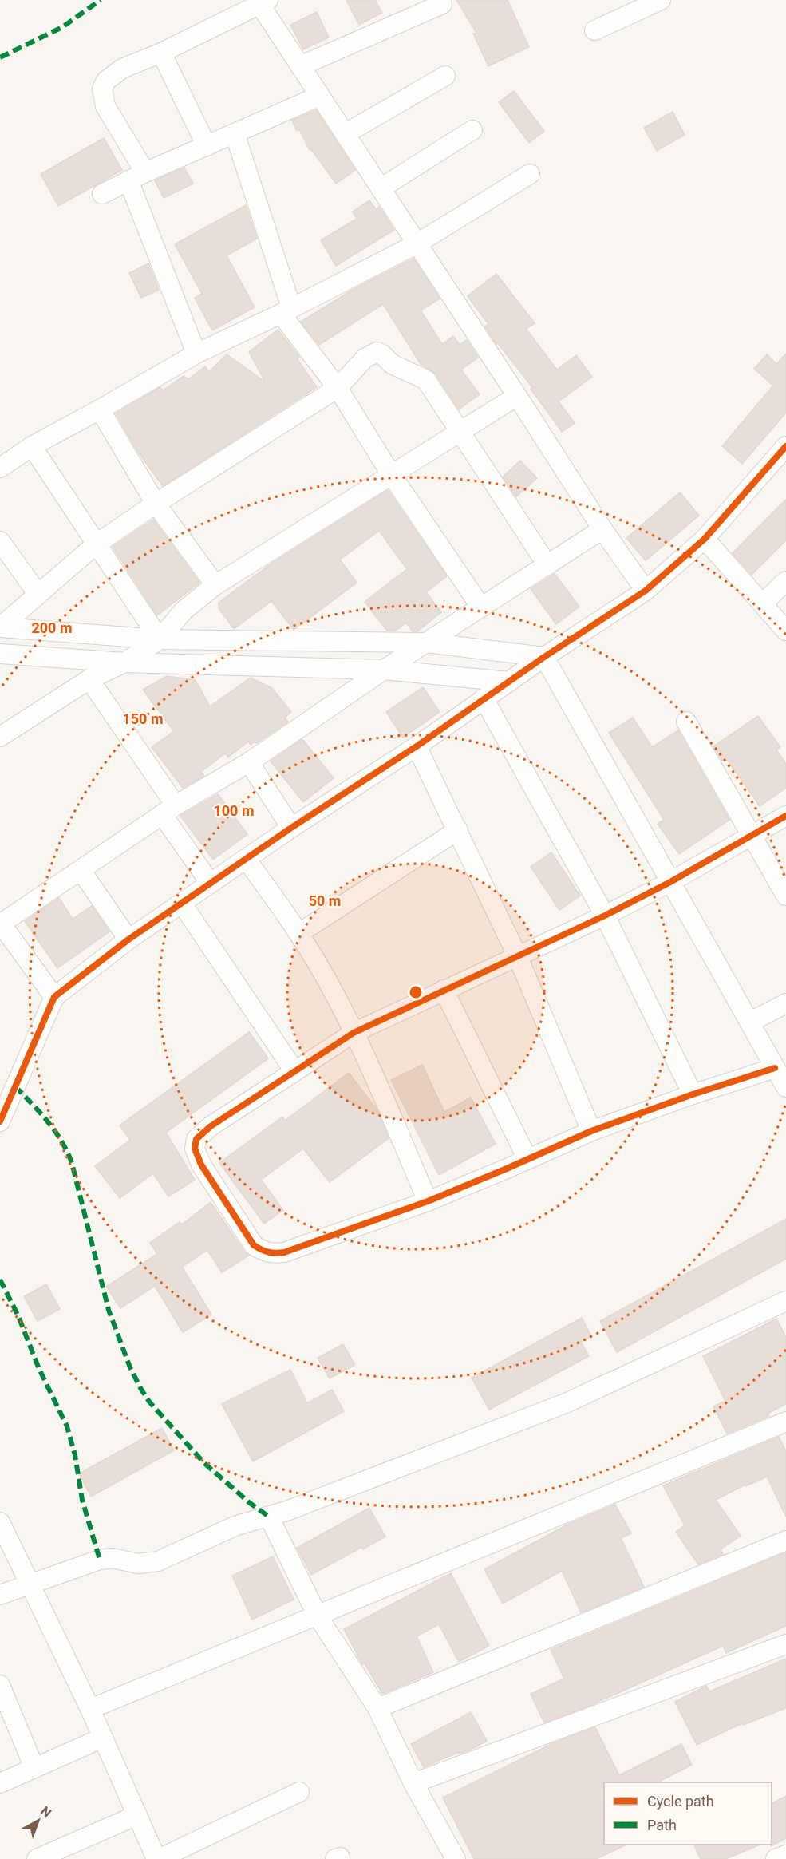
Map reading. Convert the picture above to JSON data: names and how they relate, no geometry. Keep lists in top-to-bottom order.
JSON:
{
  "legend": ["Cycle path", "Path"],
  "north": "top right",
  "rings": [
    "200 m",
    "150 m",
    "100 m",
    "50 m"
  ]
}
